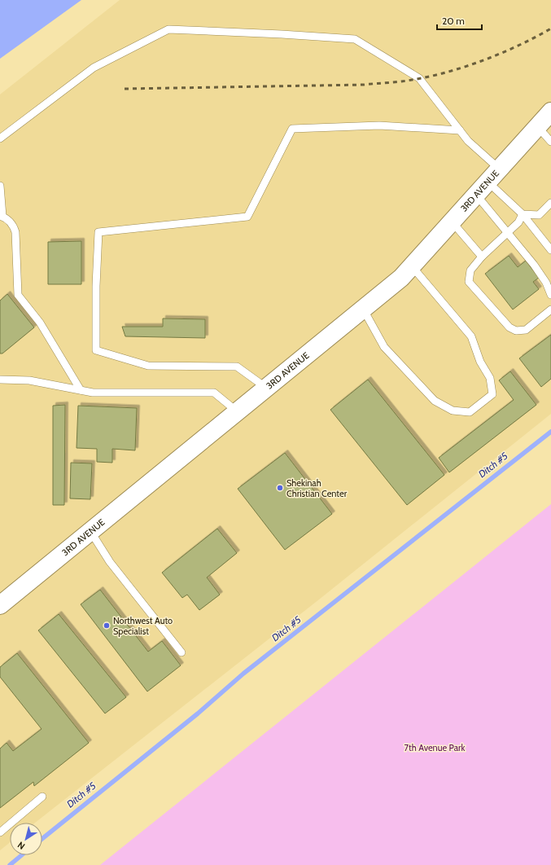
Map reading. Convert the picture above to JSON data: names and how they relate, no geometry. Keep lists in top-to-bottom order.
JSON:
{
  "streets": {
    "main road": ["3RD AVENUE"]
  },
  "water": ["Ditch #5"],
  "parks": ["7th Avenue Park"],
  "places": ["Shekinah Christian Center", "Northwest Auto Specialist"],
  "scale_bar": "20 m",
  "north": "bottom left"
}
